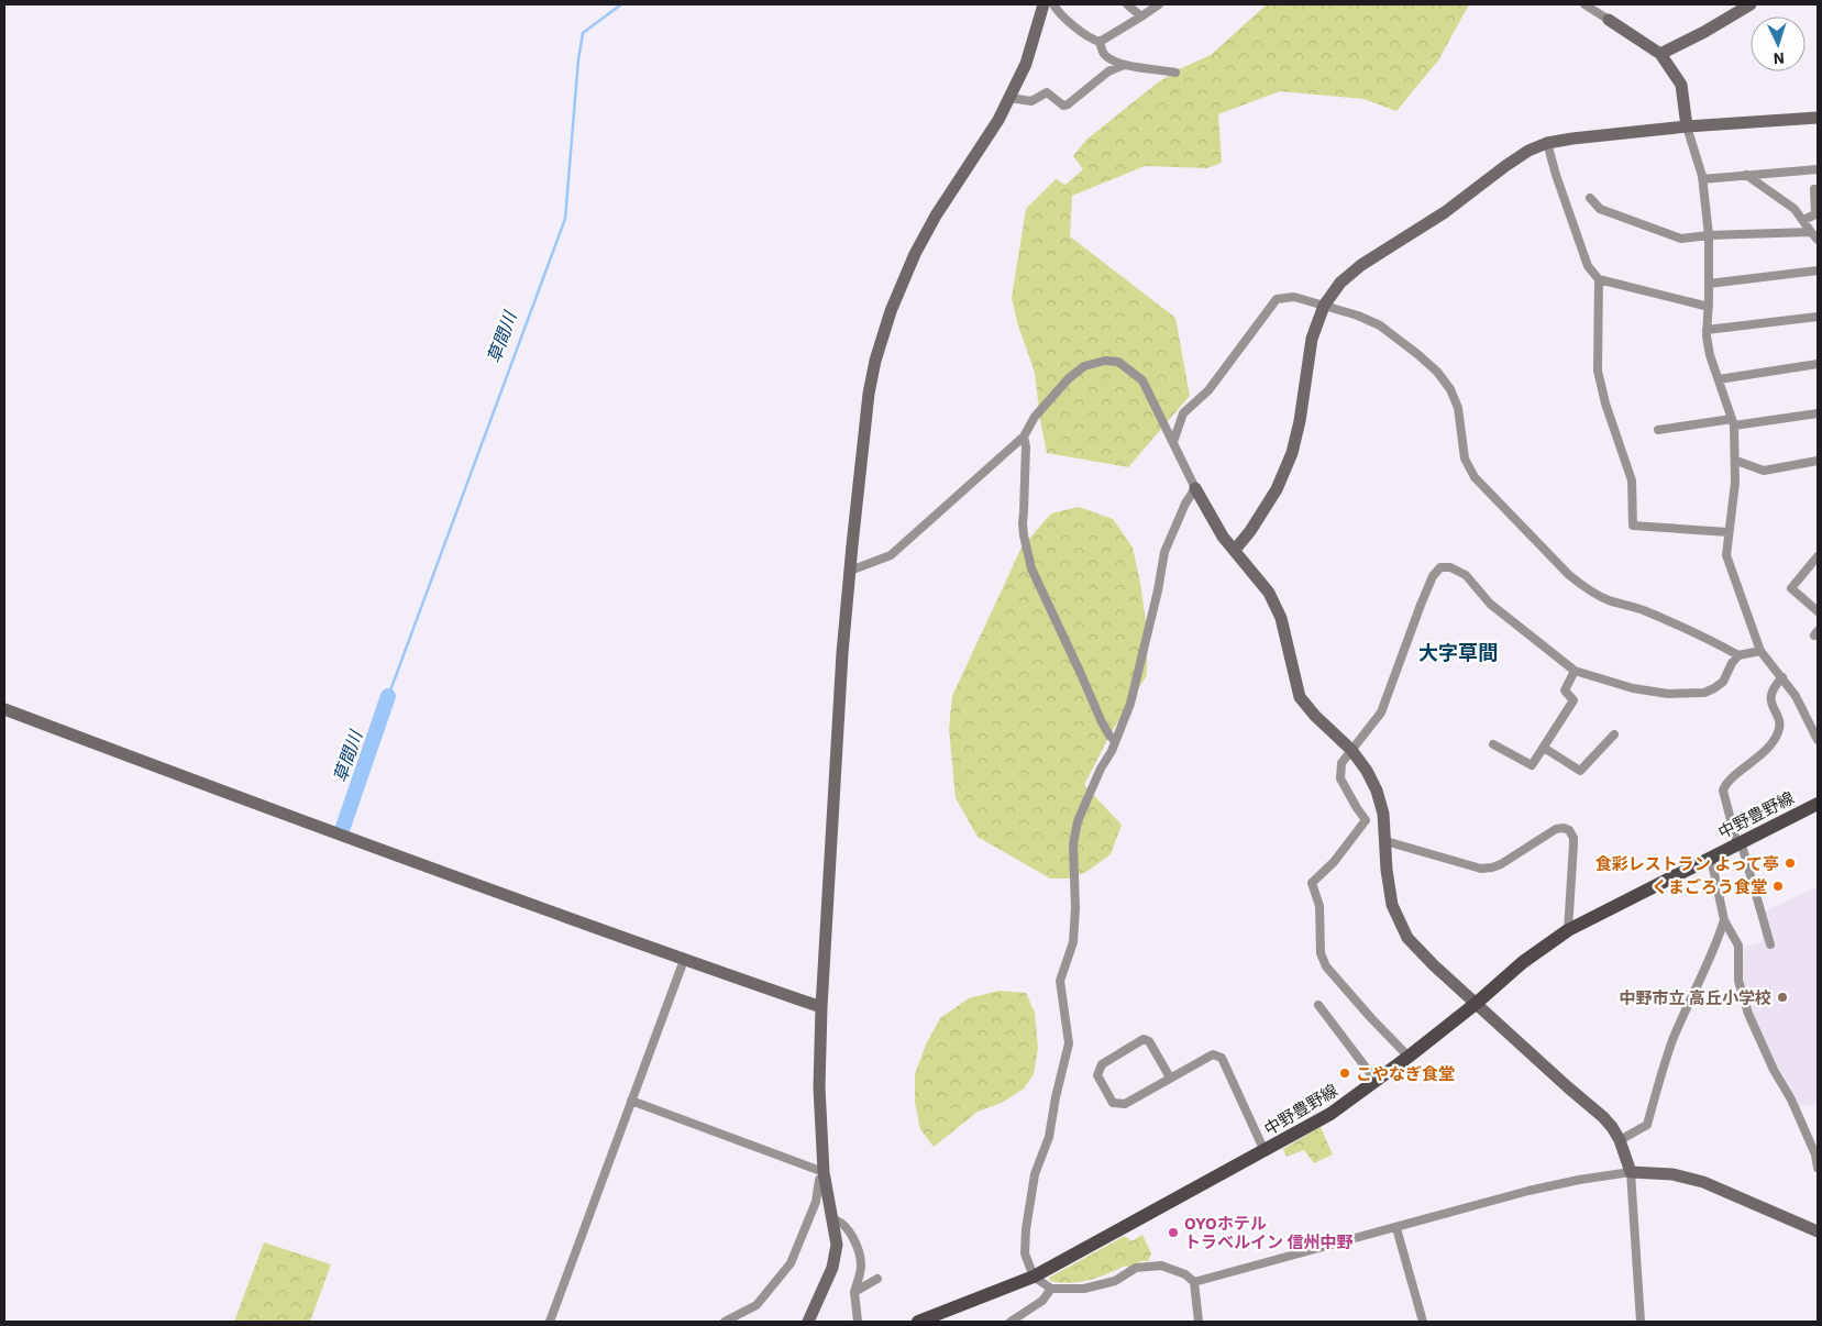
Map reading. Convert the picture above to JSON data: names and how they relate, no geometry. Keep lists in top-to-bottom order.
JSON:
{
  "streets": {
    "main road": ["中野豊野線"]
  },
  "districts": ["大字草間"],
  "water": ["草間川"],
  "places": [
    "食彩レストラン よって亭",
    "くまごろう食堂",
    "中野市立 高丘小学校",
    "こやなぎ食堂",
    "OYOホテル トラベルイン 信州中野"
  ],
  "north": "bottom"
}
